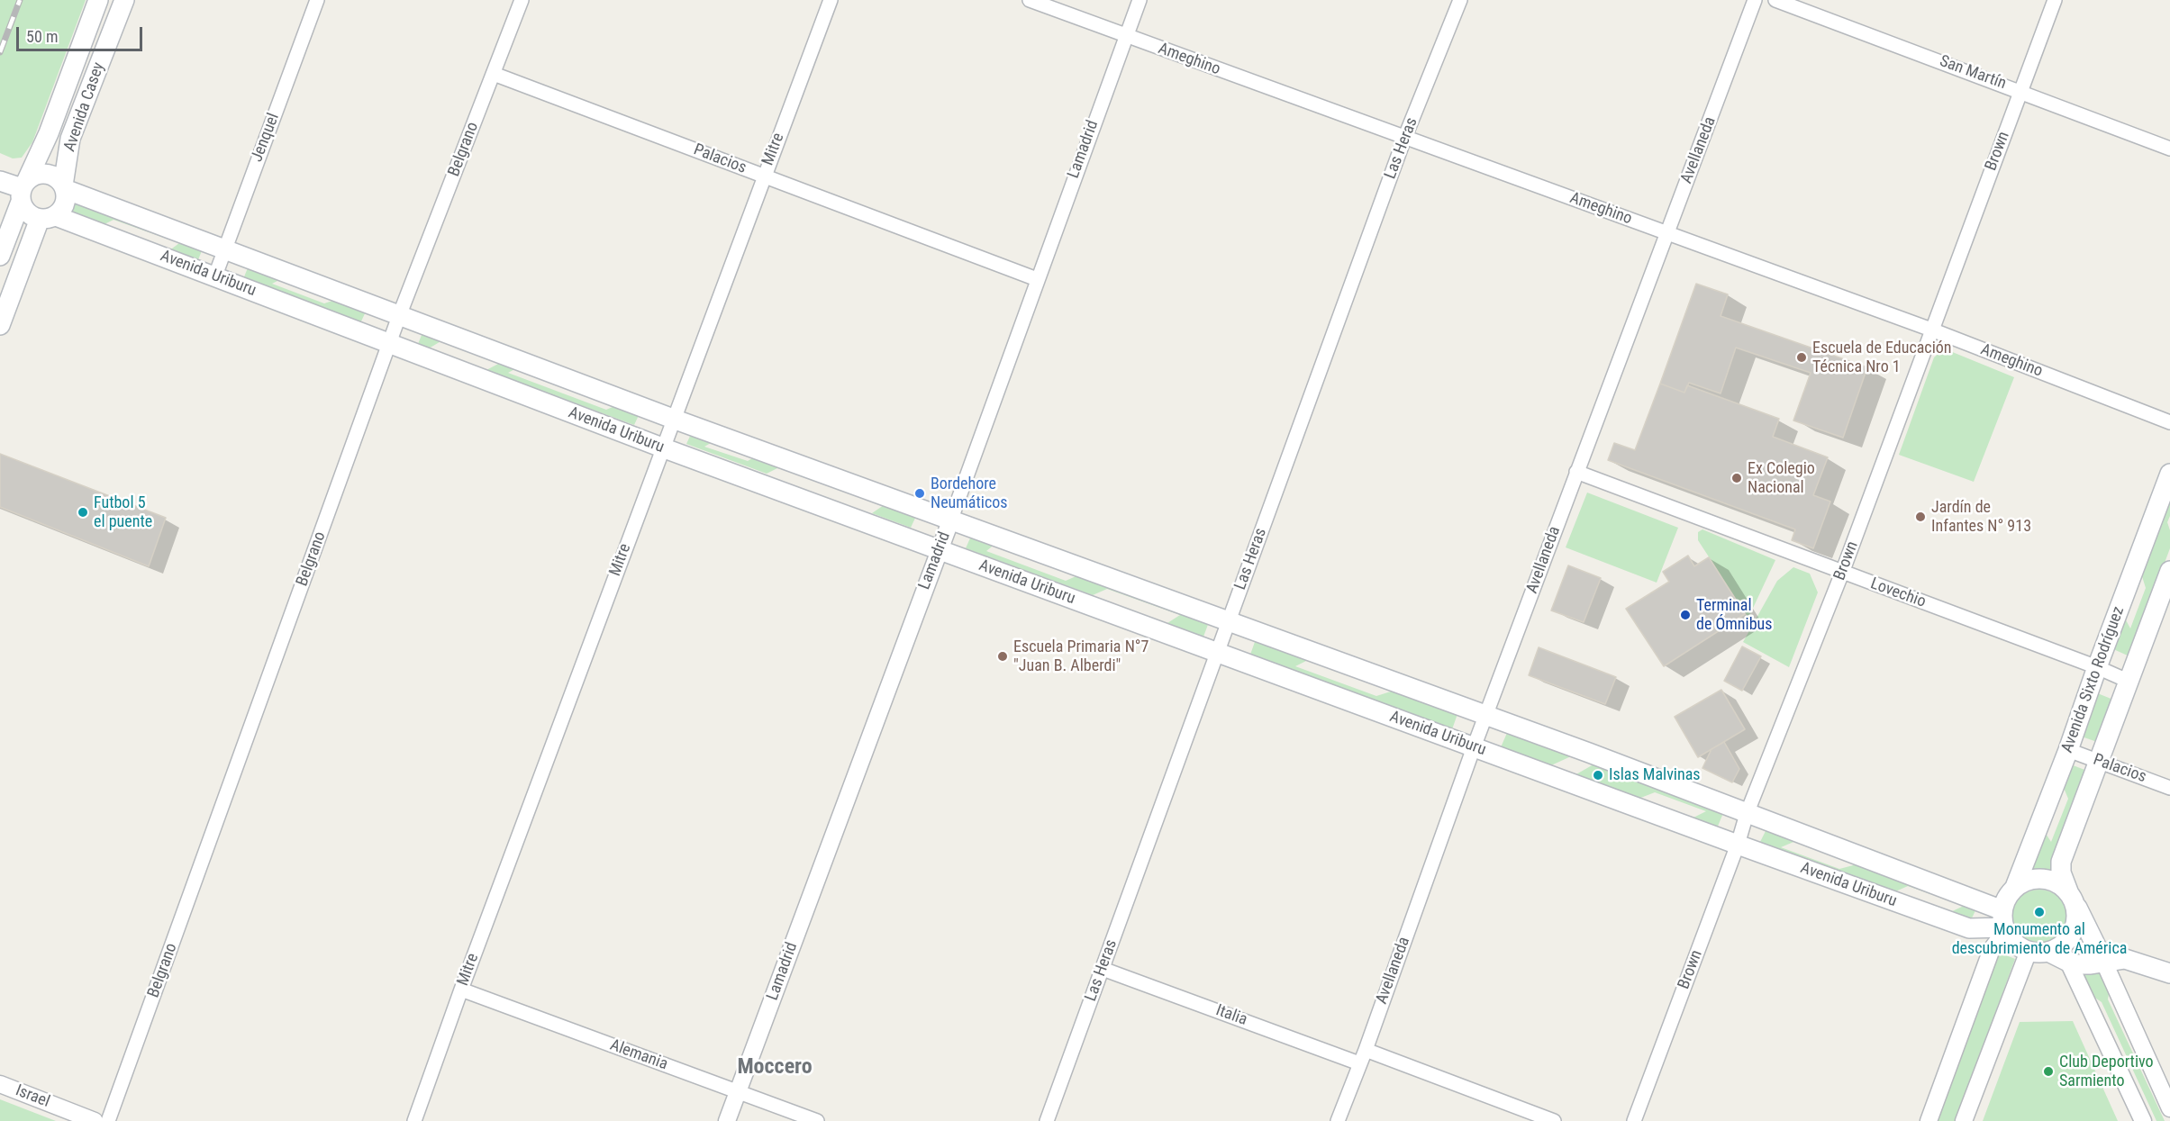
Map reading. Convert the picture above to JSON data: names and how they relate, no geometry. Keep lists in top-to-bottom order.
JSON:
{
  "streets": {
    "main road": ["Avenida Casey", "Avenida Uriburu", "Avenida Sixto Rodríguez"],
    "street": [
      "Ameghino",
      "San Martín",
      "Jenquel",
      "Las Heras",
      "Belgrano",
      "Mitre",
      "Lamadrid",
      "Avellaneda",
      "Brown",
      "Palacios",
      "Lovechio",
      "Italia",
      "Alemania",
      "Israel"
    ]
  },
  "crossings": [
    ["Ameghino", "Las Heras"],
    ["Ameghino", "Lamadrid"],
    ["Ameghino", "Avellaneda"],
    ["Ameghino", "Brown"],
    ["San Martín", "Brown"],
    ["Avenida Casey", "Avenida Uriburu"],
    ["Jenquel", "Avenida Uriburu"],
    ["Las Heras", "Avenida Uriburu"],
    ["Las Heras", "Italia"],
    ["Belgrano", "Palacios"],
    ["Belgrano", "Avenida Uriburu"],
    ["Mitre", "Palacios"],
    ["Mitre", "Avenida Uriburu"],
    ["Mitre", "Alemania"],
    ["Lamadrid", "Palacios"],
    ["Lamadrid", "Avenida Uriburu"],
    ["Lamadrid", "Alemania"],
    ["Avellaneda", "Avenida Uriburu"],
    ["Avellaneda", "Lovechio"],
    ["Avellaneda", "Italia"],
    ["Brown", "Avenida Uriburu"],
    ["Brown", "Lovechio"],
    ["Palacios", "Avenida Sixto Rodríguez"],
    ["Avenida Uriburu", "Avenida Sixto Rodríguez"],
    ["Lovechio", "Avenida Sixto Rodríguez"]
  ],
  "districts": ["Moccero"],
  "places": [
    "Escuela de Educación Técnica Nro 1",
    "Ex Colegio Nacional",
    "Bordehore Neumáticos",
    "Futbol 5 el puente",
    "Jardín de Infantes N° 913",
    "Terminal de Ómnibus",
    "Escuela Primaria N°7 \"Juan B. Alberdi\"",
    "Islas Malvinas",
    "Monumento al descubrimiento de América",
    "Club Deportivo Sarmiento"
  ],
  "scale_bar": "50 m"
}
